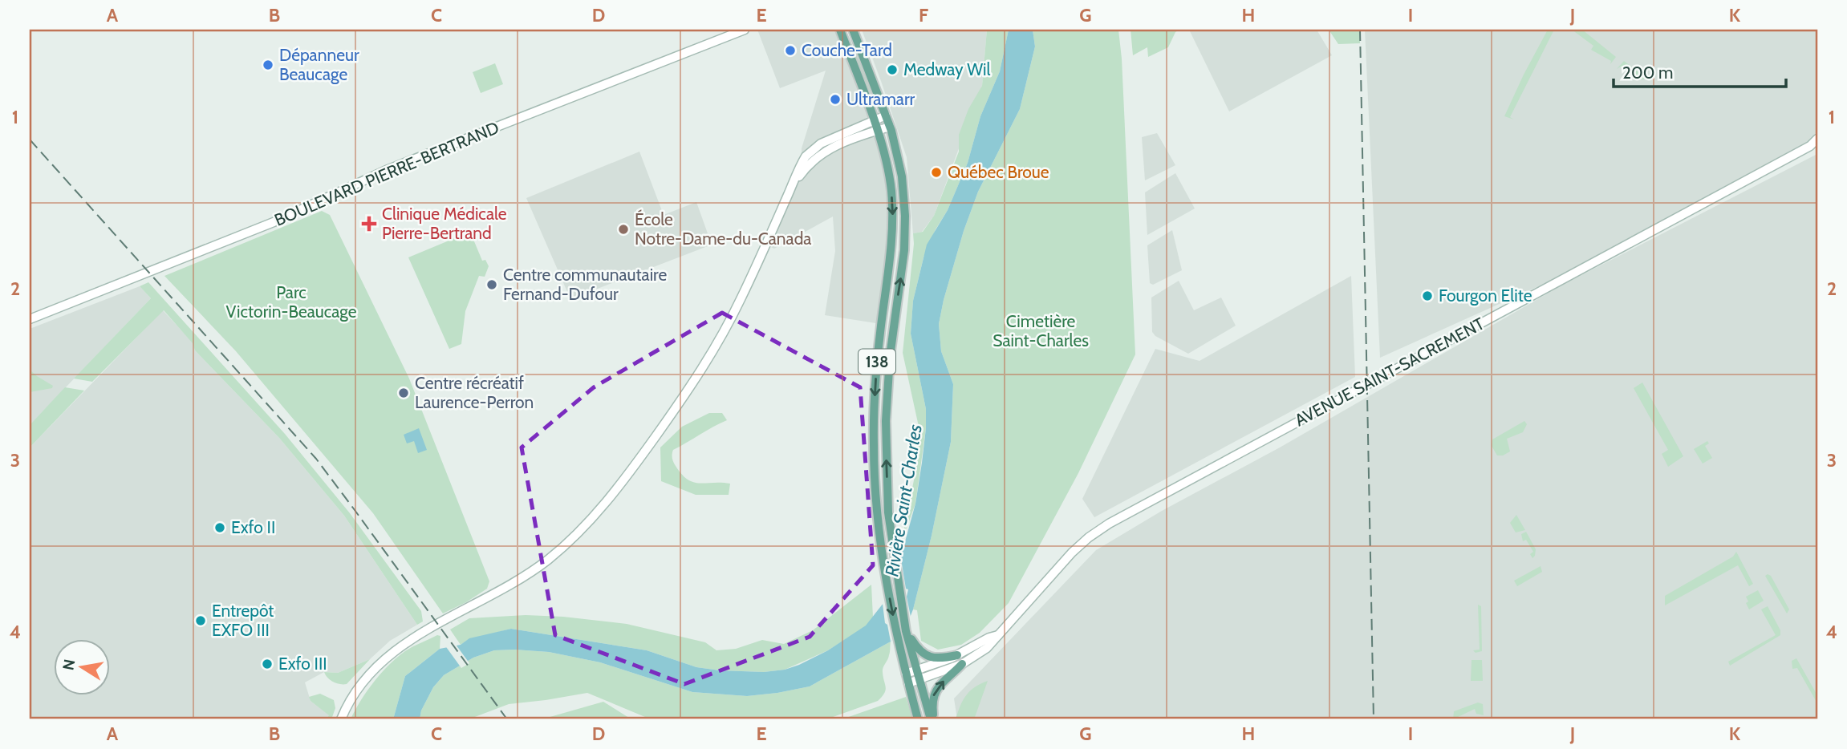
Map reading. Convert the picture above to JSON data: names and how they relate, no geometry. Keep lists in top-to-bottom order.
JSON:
{
  "streets": {
    "main road": ["BOULEVARD PIERRE-BERTRAND", "138", "AVENUE SAINT-SACREMENT"]
  },
  "crossings": [
    ["138", "AVENUE SAINT-SACREMENT"]
  ],
  "water": ["Rivière Saint-Charles"],
  "parks": ["Parc Victorin-Beaucage", "Cimetière Saint-Charles"],
  "places": {
    "other": [
      "Couche-Tard",
      "Dépanneur Beaucage",
      "Medway Wil",
      "Ultramarr",
      "Québec Broue",
      "École Notre-Dame-du-Canada",
      "Centre communautaire Fernand-Dufour",
      "Fourgon Elite",
      "Centre récréatif Laurence-Perron",
      "Exfo II",
      "Entrepôt EXFO III",
      "Exfo III"
    ],
    "health": ["Clinique Médicale Pierre-Bertrand"]
  },
  "scale_bar": "200 m",
  "north": "left",
  "grid": {
    "columns": [
      "A",
      "B",
      "C",
      "D",
      "E",
      "F",
      "G",
      "H",
      "I",
      "J",
      "K"
    ],
    "rows": [
      "1",
      "2",
      "3",
      "4"
    ]
  }
}
